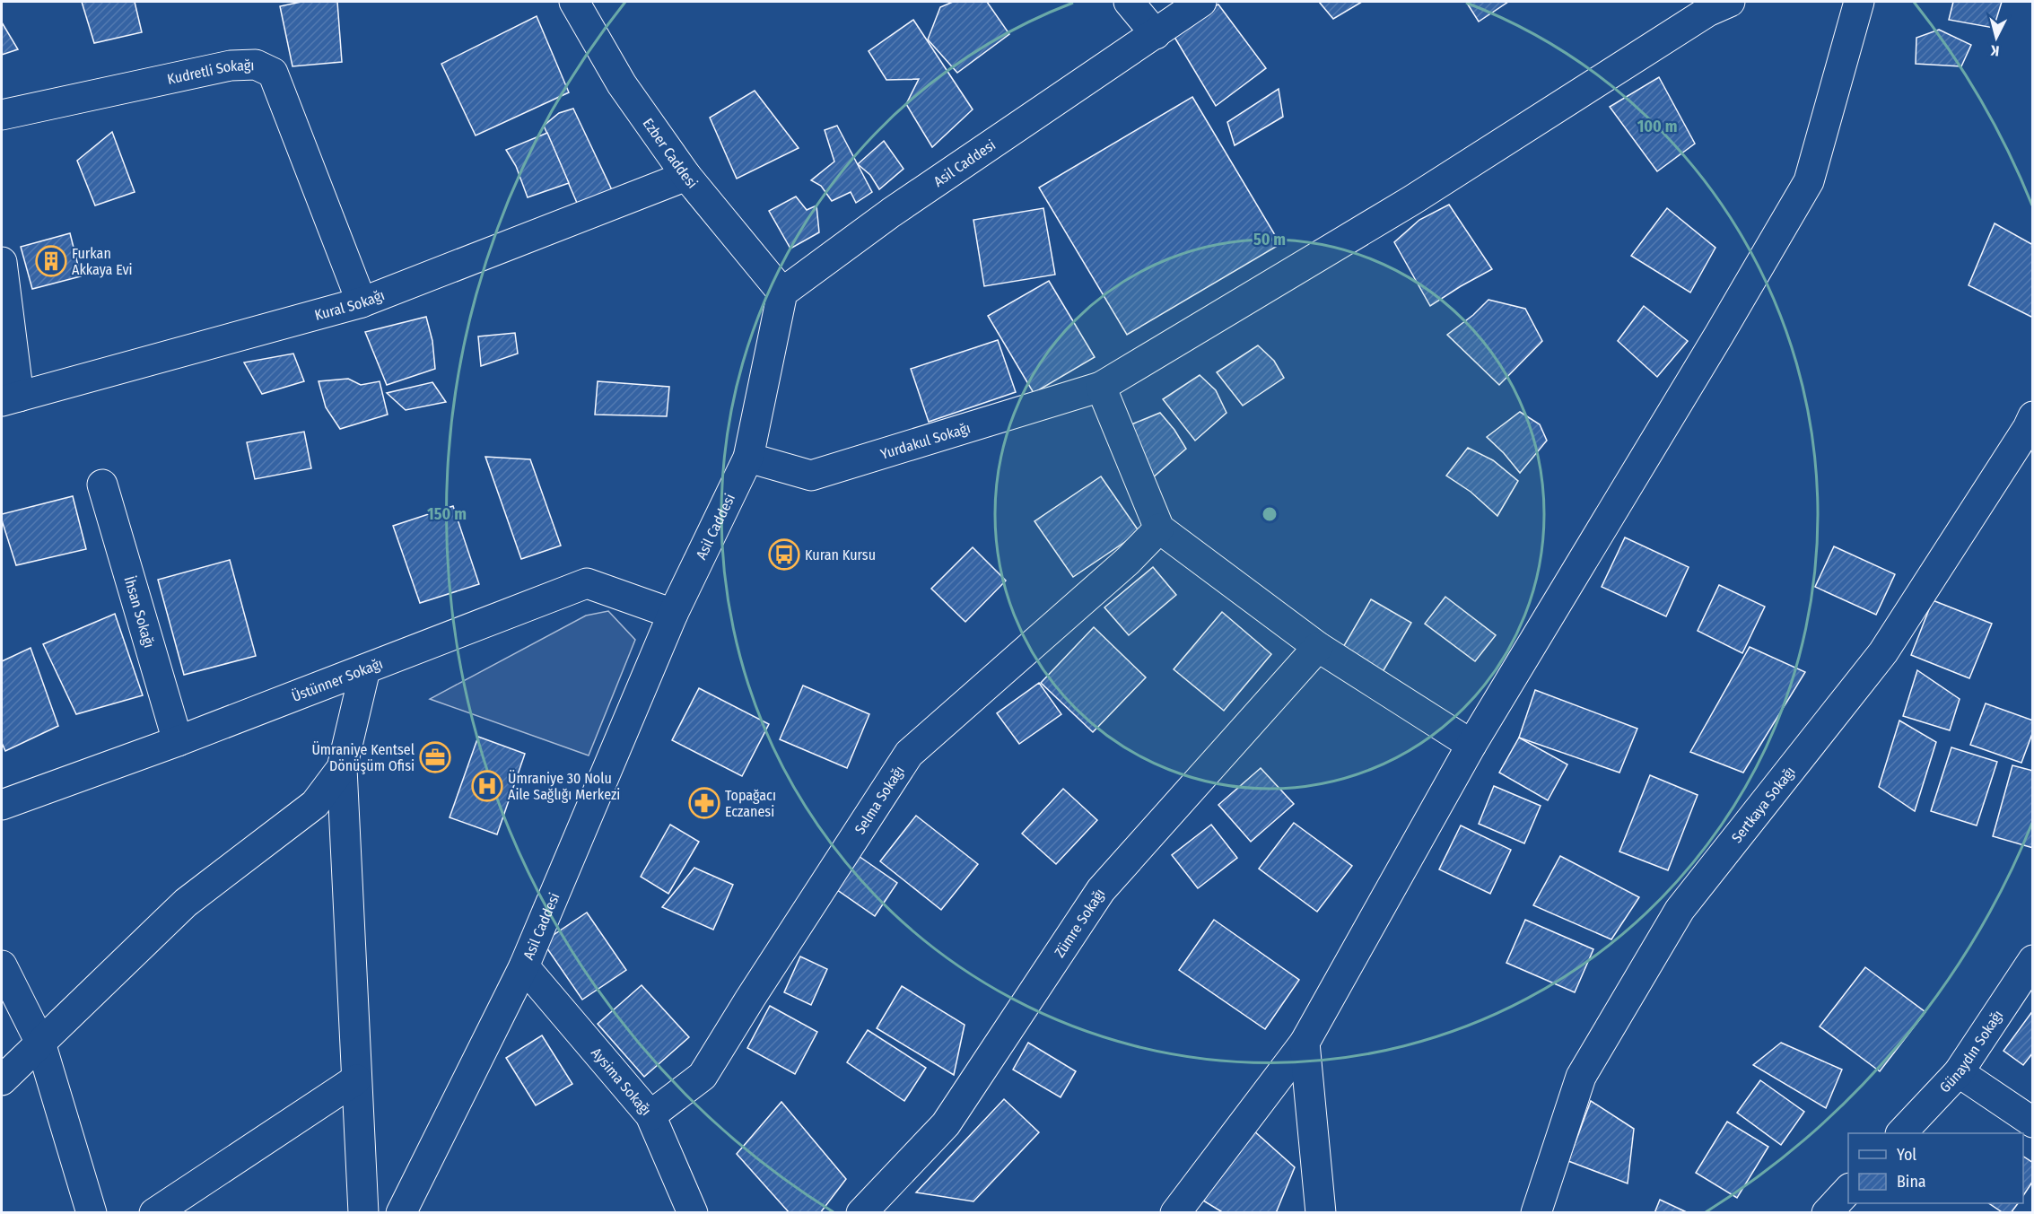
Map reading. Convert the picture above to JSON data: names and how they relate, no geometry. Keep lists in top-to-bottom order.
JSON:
{
  "streets": {
    "street": [
      "Kudretli Sokağı",
      "Ezber Caddesi",
      "Asil Caddesi",
      "Kural Sokağı",
      "Yurdakul Sokağı",
      "İhsan Sokağı",
      "Üstünner Sokağı",
      "Selma Sokağı",
      "Sertkaya Sokağı",
      "Zümre Sokağı",
      "Günaydın Sokağı",
      "Aysima Sokağı"
    ]
  },
  "crossings": [
    ["Kudretli Sokağı", "Kural Sokağı"],
    ["Ezber Caddesi", "Asil Caddesi"],
    ["Ezber Caddesi", "Kural Sokağı"],
    ["Asil Caddesi", "Yurdakul Sokağı"],
    ["Asil Caddesi", "Üstünner Sokağı"],
    ["Asil Caddesi", "Aysima Sokağı"],
    ["İhsan Sokağı", "Üstünner Sokağı"],
    ["Selma Sokağı", "Aysima Sokağı"]
  ],
  "places": {
    "building": ["Furkan Akkaya Evi"],
    "bus stop": ["Kuran Kursu"],
    "office": ["Ümraniye Kentsel Dönüşüm Ofisi"],
    "hospital": ["Ümraniye 30 Nolu Aile Sağlığı Merkezi"],
    "pharmacy": ["Topağacı Eczanesi"]
  },
  "legend": ["Yol", "Bina"],
  "north": "bottom",
  "rings": ["100 m", "50 m", "150 m"]
}
